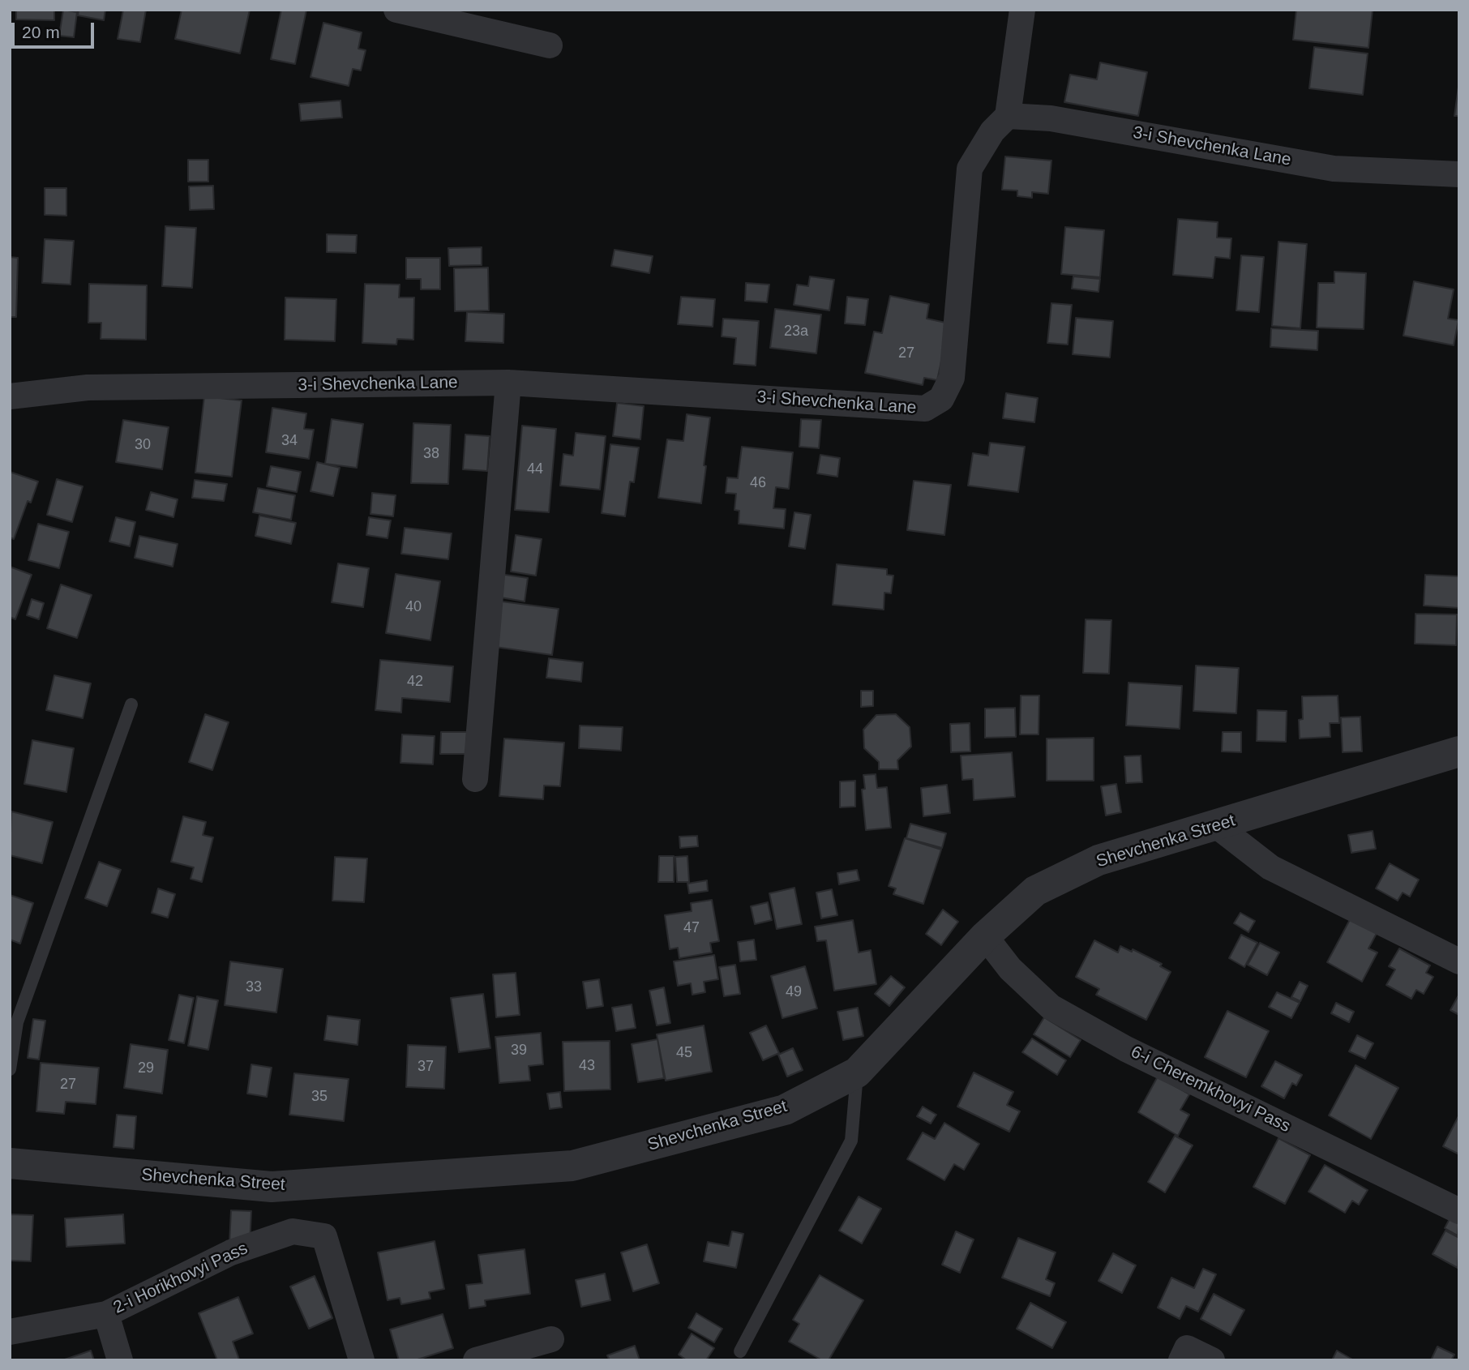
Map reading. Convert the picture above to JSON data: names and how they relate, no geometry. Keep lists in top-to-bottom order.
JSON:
{
  "streets": {
    "street": [
      "3-i Shevchenka Lane",
      "Shevchenka Street",
      "6-i Cheremkhovyi Pass",
      "2-i Horikhovyi Pass"
    ]
  },
  "crossings": [
    ["Shevchenka Street", "6-i Cheremkhovyi Pass"]
  ],
  "house_numbers": [
    "23а",
    "27",
    "34",
    "30",
    "38",
    "44",
    "46",
    "40",
    "42",
    "47",
    "33",
    "49",
    "39",
    "45",
    "43",
    "37",
    "29",
    "27",
    "35"
  ],
  "scale_bar": "20 m"
}
